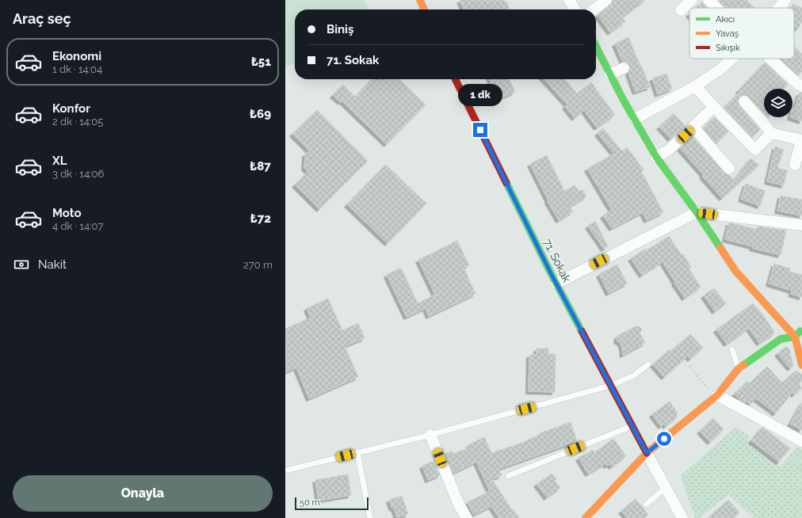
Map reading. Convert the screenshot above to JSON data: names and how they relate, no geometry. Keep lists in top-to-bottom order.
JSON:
{
  "streets": {
    "street": ["71. Sokak"]
  },
  "legend": ["Akıcı", "Yavaş", "Sıkışık"],
  "scale_bar": "50 m",
  "page": {
    "heading": "Araç seç",
    "banner": ["Biniş", "71. Sokak"],
    "list": [
      {
        "name": "Ekonomi",
        "note": "1 dk · 14:04",
        "value": "₺51"
      },
      {
        "name": "Konfor",
        "note": "2 dk · 14:05",
        "value": "₺69"
      },
      {
        "name": "XL",
        "note": "3 dk · 14:06",
        "value": "₺87"
      },
      {
        "name": "Moto",
        "note": "4 dk · 14:07",
        "value": "₺72"
      }
    ],
    "bubble": "1 dk",
    "pay": ["Nakit", "270 m"],
    "buttons": "Onayla",
    "scale": "50 m"
  }
}
